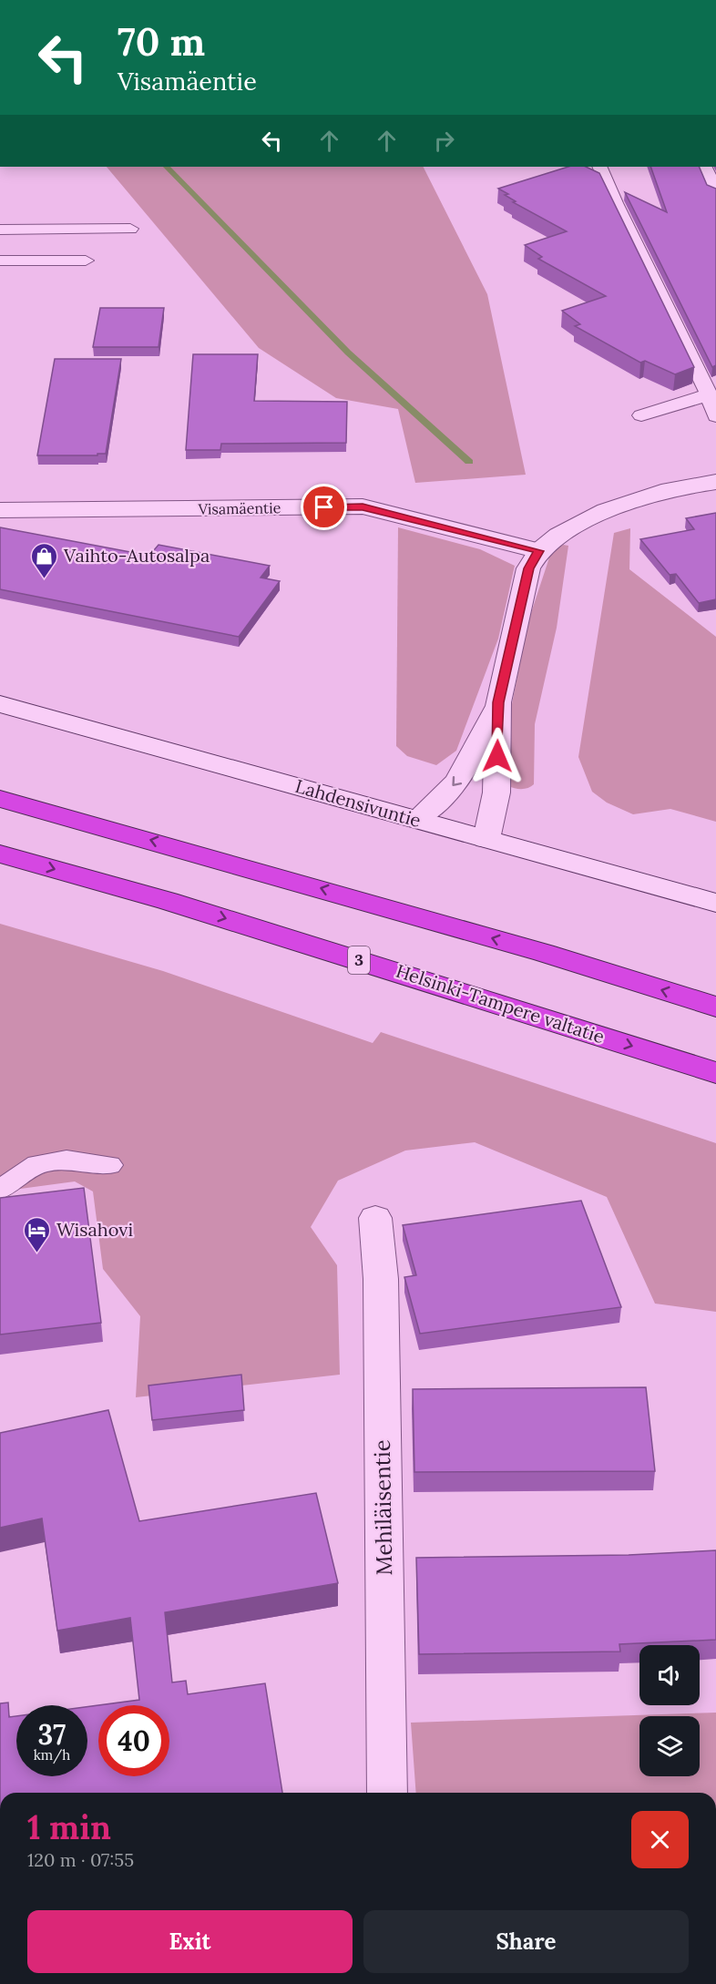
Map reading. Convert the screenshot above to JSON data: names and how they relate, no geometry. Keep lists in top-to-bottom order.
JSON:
{
  "streets": {
    "highway": ["3", "Helsinki-Tampere valtatie"],
    "street": ["Visamäentie", "Lahdensivuntie", "Mehiläisentie"]
  },
  "places": {
    "shop": ["Vaihto-Autosalpa"],
    "hotel": ["Wisahovi"]
  },
  "page": {
    "turn": ["70 m", "Visamäentie"],
    "speed": "37 km/h",
    "limit": "40",
    "heading": ["1 min", "120 m · 07:55"],
    "buttons": ["Exit", "Share"]
  }
}
